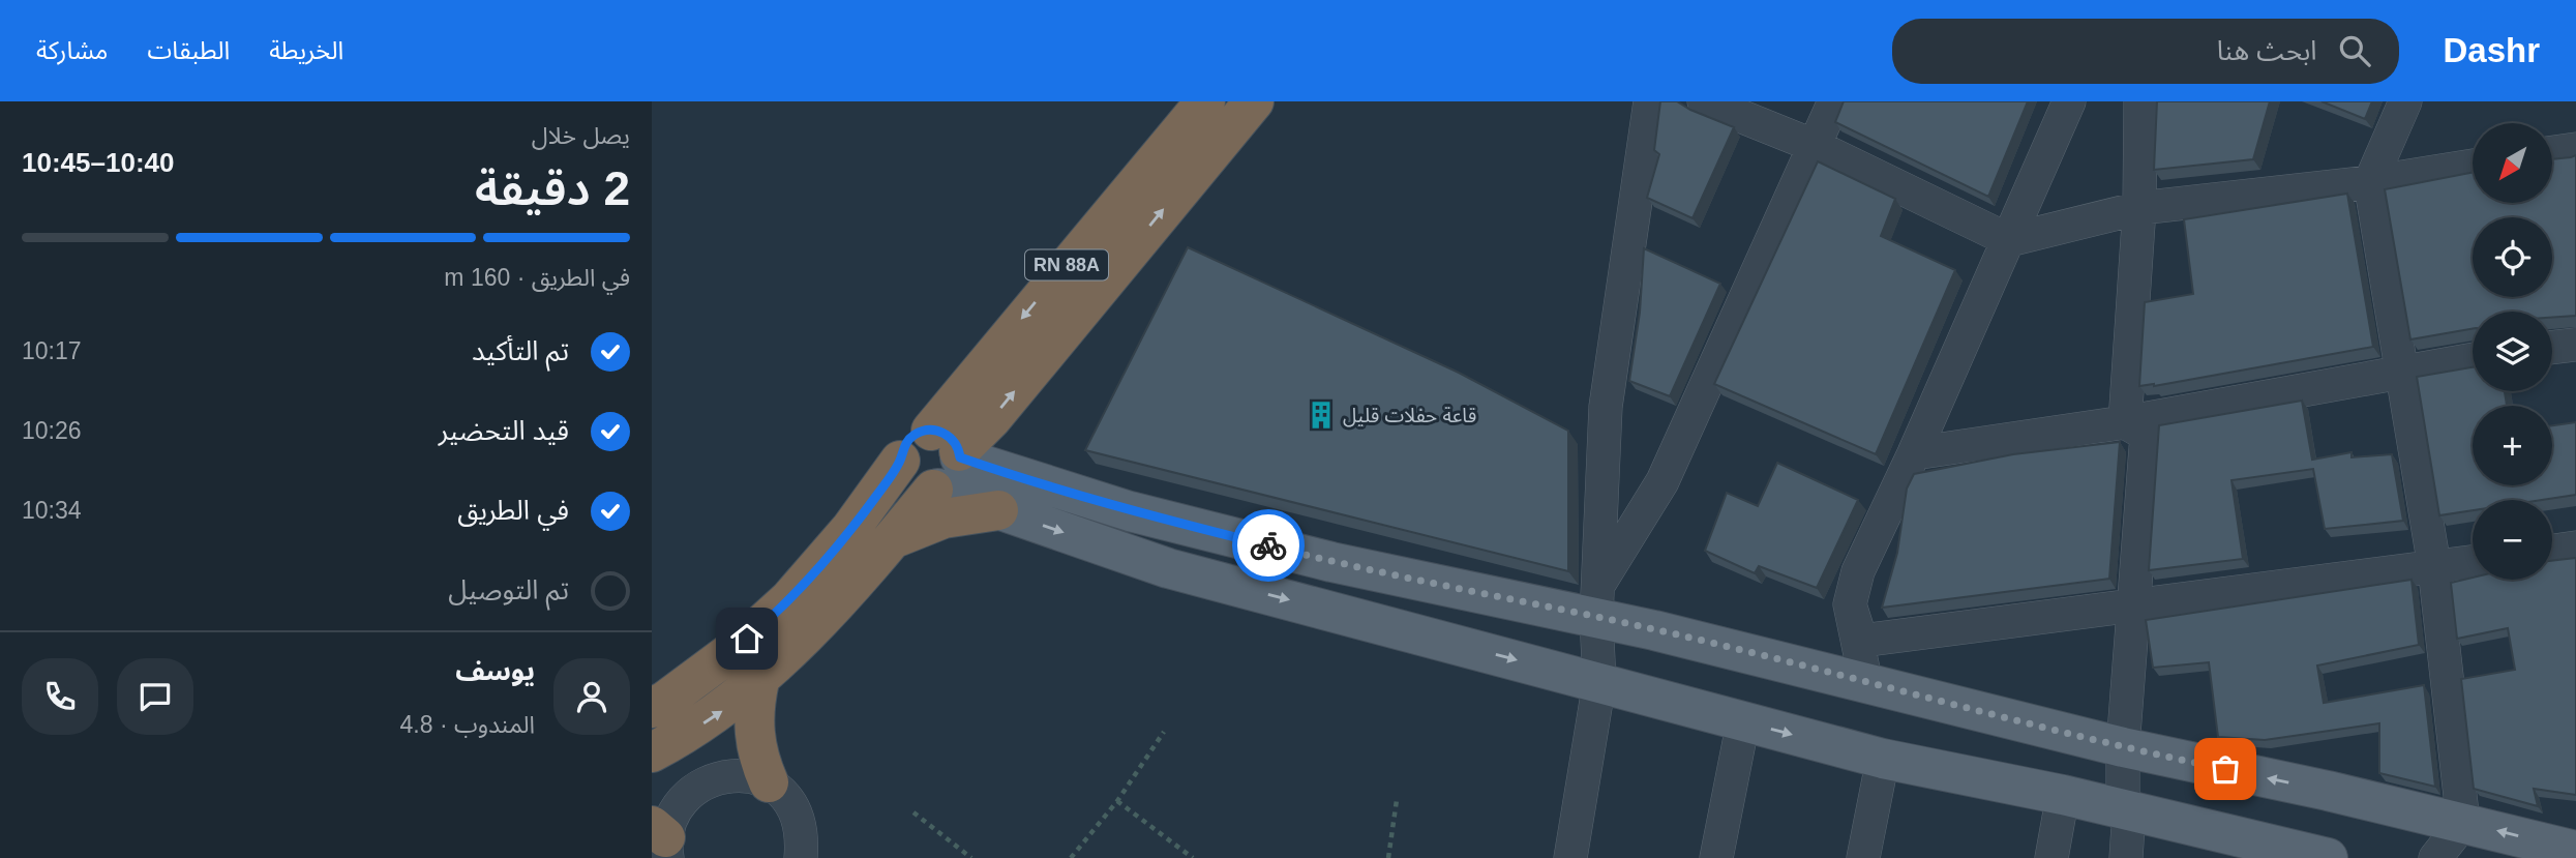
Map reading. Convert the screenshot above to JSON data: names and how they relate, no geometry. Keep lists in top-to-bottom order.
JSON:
{
  "streets": {
    "highway": ["RN 88A"]
  },
  "places": {
    "building": ["قاعة حفلات قليل"]
  },
  "north": "bottom left",
  "page": {
    "header": "Dashr",
    "search": "ابحث هنا",
    "nav": ["الخريطة", "الطبقات", "مشاركة"],
    "heading": ["2 دقيقة", "يصل خلال", "10:40–10:45"],
    "panel": ["يوسف", "المندوب · 4.8"],
    "map_buttons": ["+", "−"],
    "bar": "في الطريق · 160 m",
    "list": [
      ["تم التأكيد", "10:17"],
      ["قيد التحضير", "10:26"],
      ["في الطريق", "10:34"],
      "تم التوصيل"
    ]
  }
}
